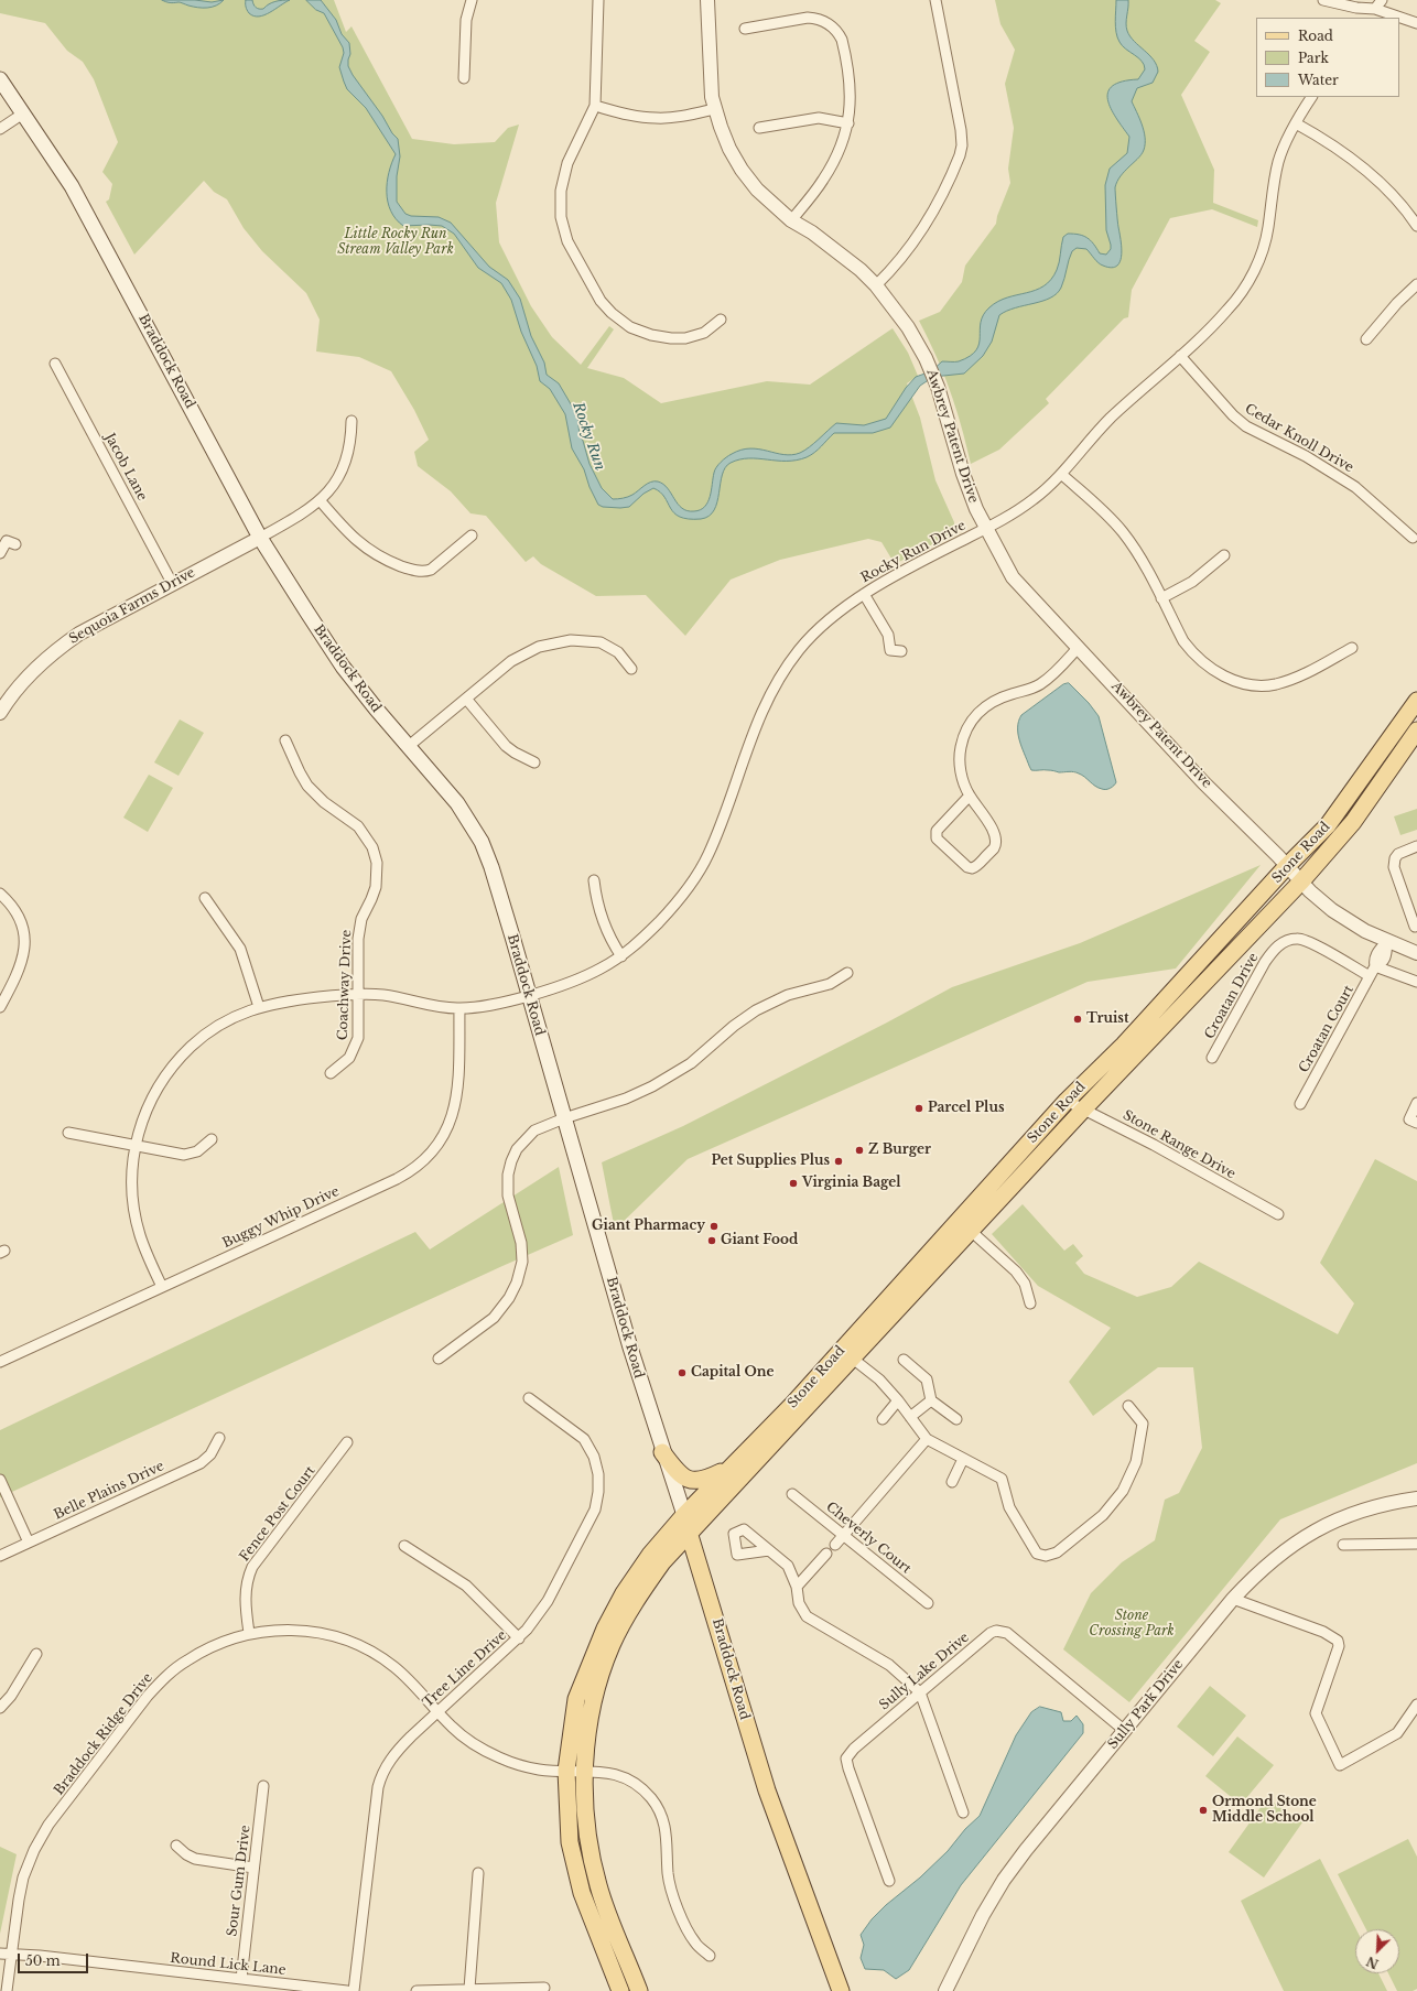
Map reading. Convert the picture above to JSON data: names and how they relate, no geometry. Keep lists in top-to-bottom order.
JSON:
{
  "streets": {
    "main road": ["Braddock Road", "Stone Road"],
    "street": [
      "Awbrey Patent Drive",
      "Cedar Knoll Drive",
      "Jacob Lane",
      "Rocky Run Drive",
      "Sequoia Farms Drive",
      "Coachway Drive",
      "Croatan Drive",
      "Croatan Court",
      "Stone Range Drive",
      "Buggy Whip Drive",
      "Belle Plains Drive",
      "Fence Post Court",
      "Cheverly Court",
      "Tree Line Drive",
      "Sully Lake Drive",
      "Sully Park Drive",
      "Braddock Ridge Drive",
      "Sour Gum Drive",
      "Round Lick Lane"
    ]
  },
  "crossings": [
    ["Braddock Road", "Rocky Run Drive"],
    ["Braddock Road", "Sequoia Farms Drive"],
    ["Braddock Road", "Stone Road"],
    ["Awbrey Patent Drive", "Rocky Run Drive"],
    ["Awbrey Patent Drive", "Stone Road"],
    ["Cedar Knoll Drive", "Rocky Run Drive"],
    ["Jacob Lane", "Sequoia Farms Drive"],
    ["Rocky Run Drive", "Coachway Drive"],
    ["Rocky Run Drive", "Buggy Whip Drive"],
    ["Stone Road", "Stone Range Drive"],
    ["Stone Road", "Braddock Ridge Drive"],
    ["Croatan Drive", "Croatan Court"],
    ["Fence Post Court", "Braddock Ridge Drive"],
    ["Tree Line Drive", "Braddock Ridge Drive"],
    ["Sully Lake Drive", "Sully Park Drive"],
    ["Braddock Ridge Drive", "Round Lick Lane"],
    ["Sour Gum Drive", "Round Lick Lane"]
  ],
  "water": ["Rocky Run"],
  "parks": ["Little Rocky Run Stream Valley Park", "Stone Crossing Park"],
  "places": [
    "Truist",
    "Parcel Plus",
    "Z Burger",
    "Pet Supplies Plus",
    "Virginia Bagel",
    "Giant Pharmacy",
    "Giant Food",
    "Capital One",
    "Ormond Stone Middle School"
  ],
  "legend": ["Road", "Park", "Water"],
  "scale_bar": "50 m",
  "north": "bottom left"
}
